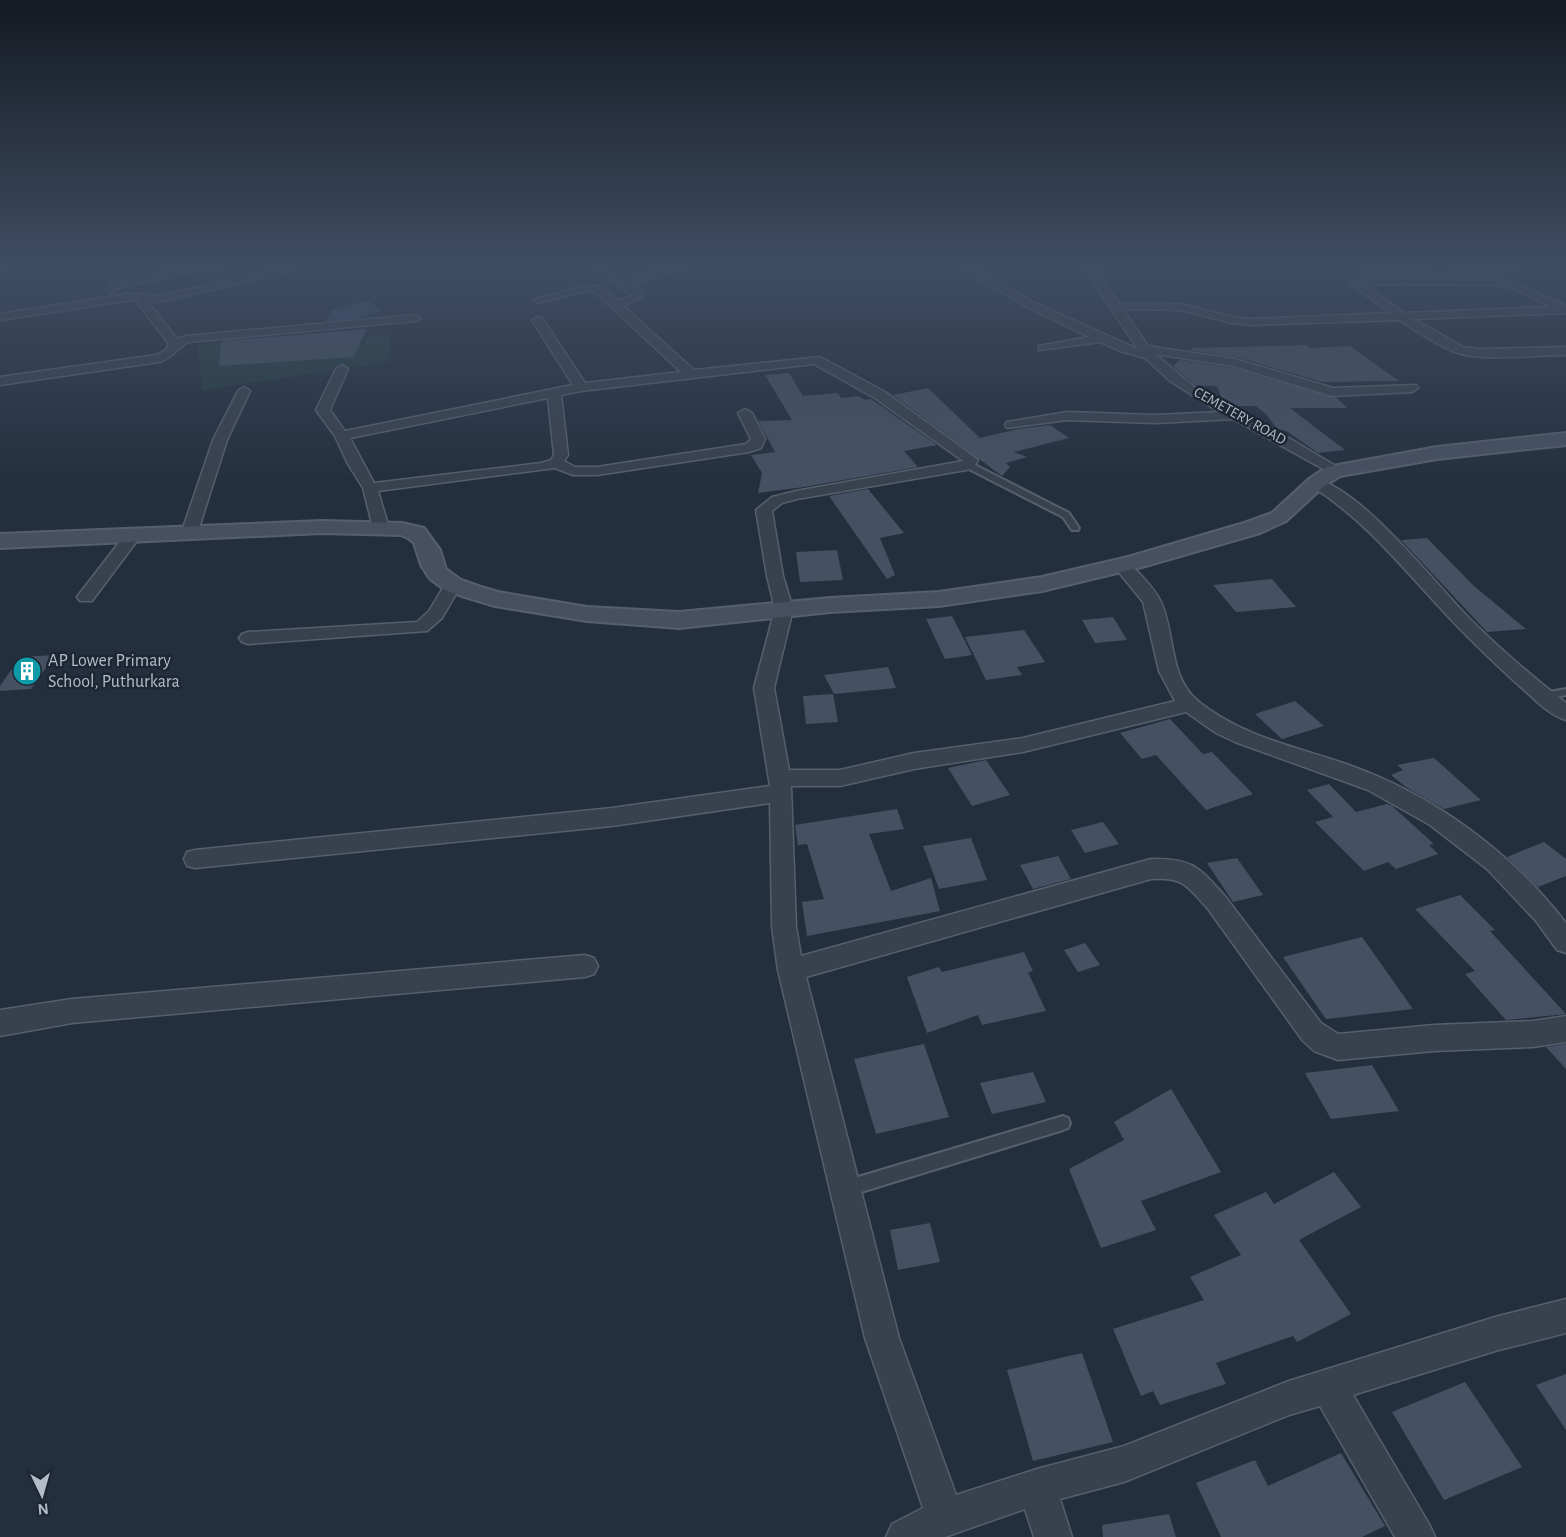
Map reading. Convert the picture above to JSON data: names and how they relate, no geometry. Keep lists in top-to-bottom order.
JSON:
{
  "streets": {
    "street": ["CEMETERY ROAD"]
  },
  "places": {
    "building": ["AP Lower Primary School, Puthurkara"]
  },
  "north": "bottom"
}
